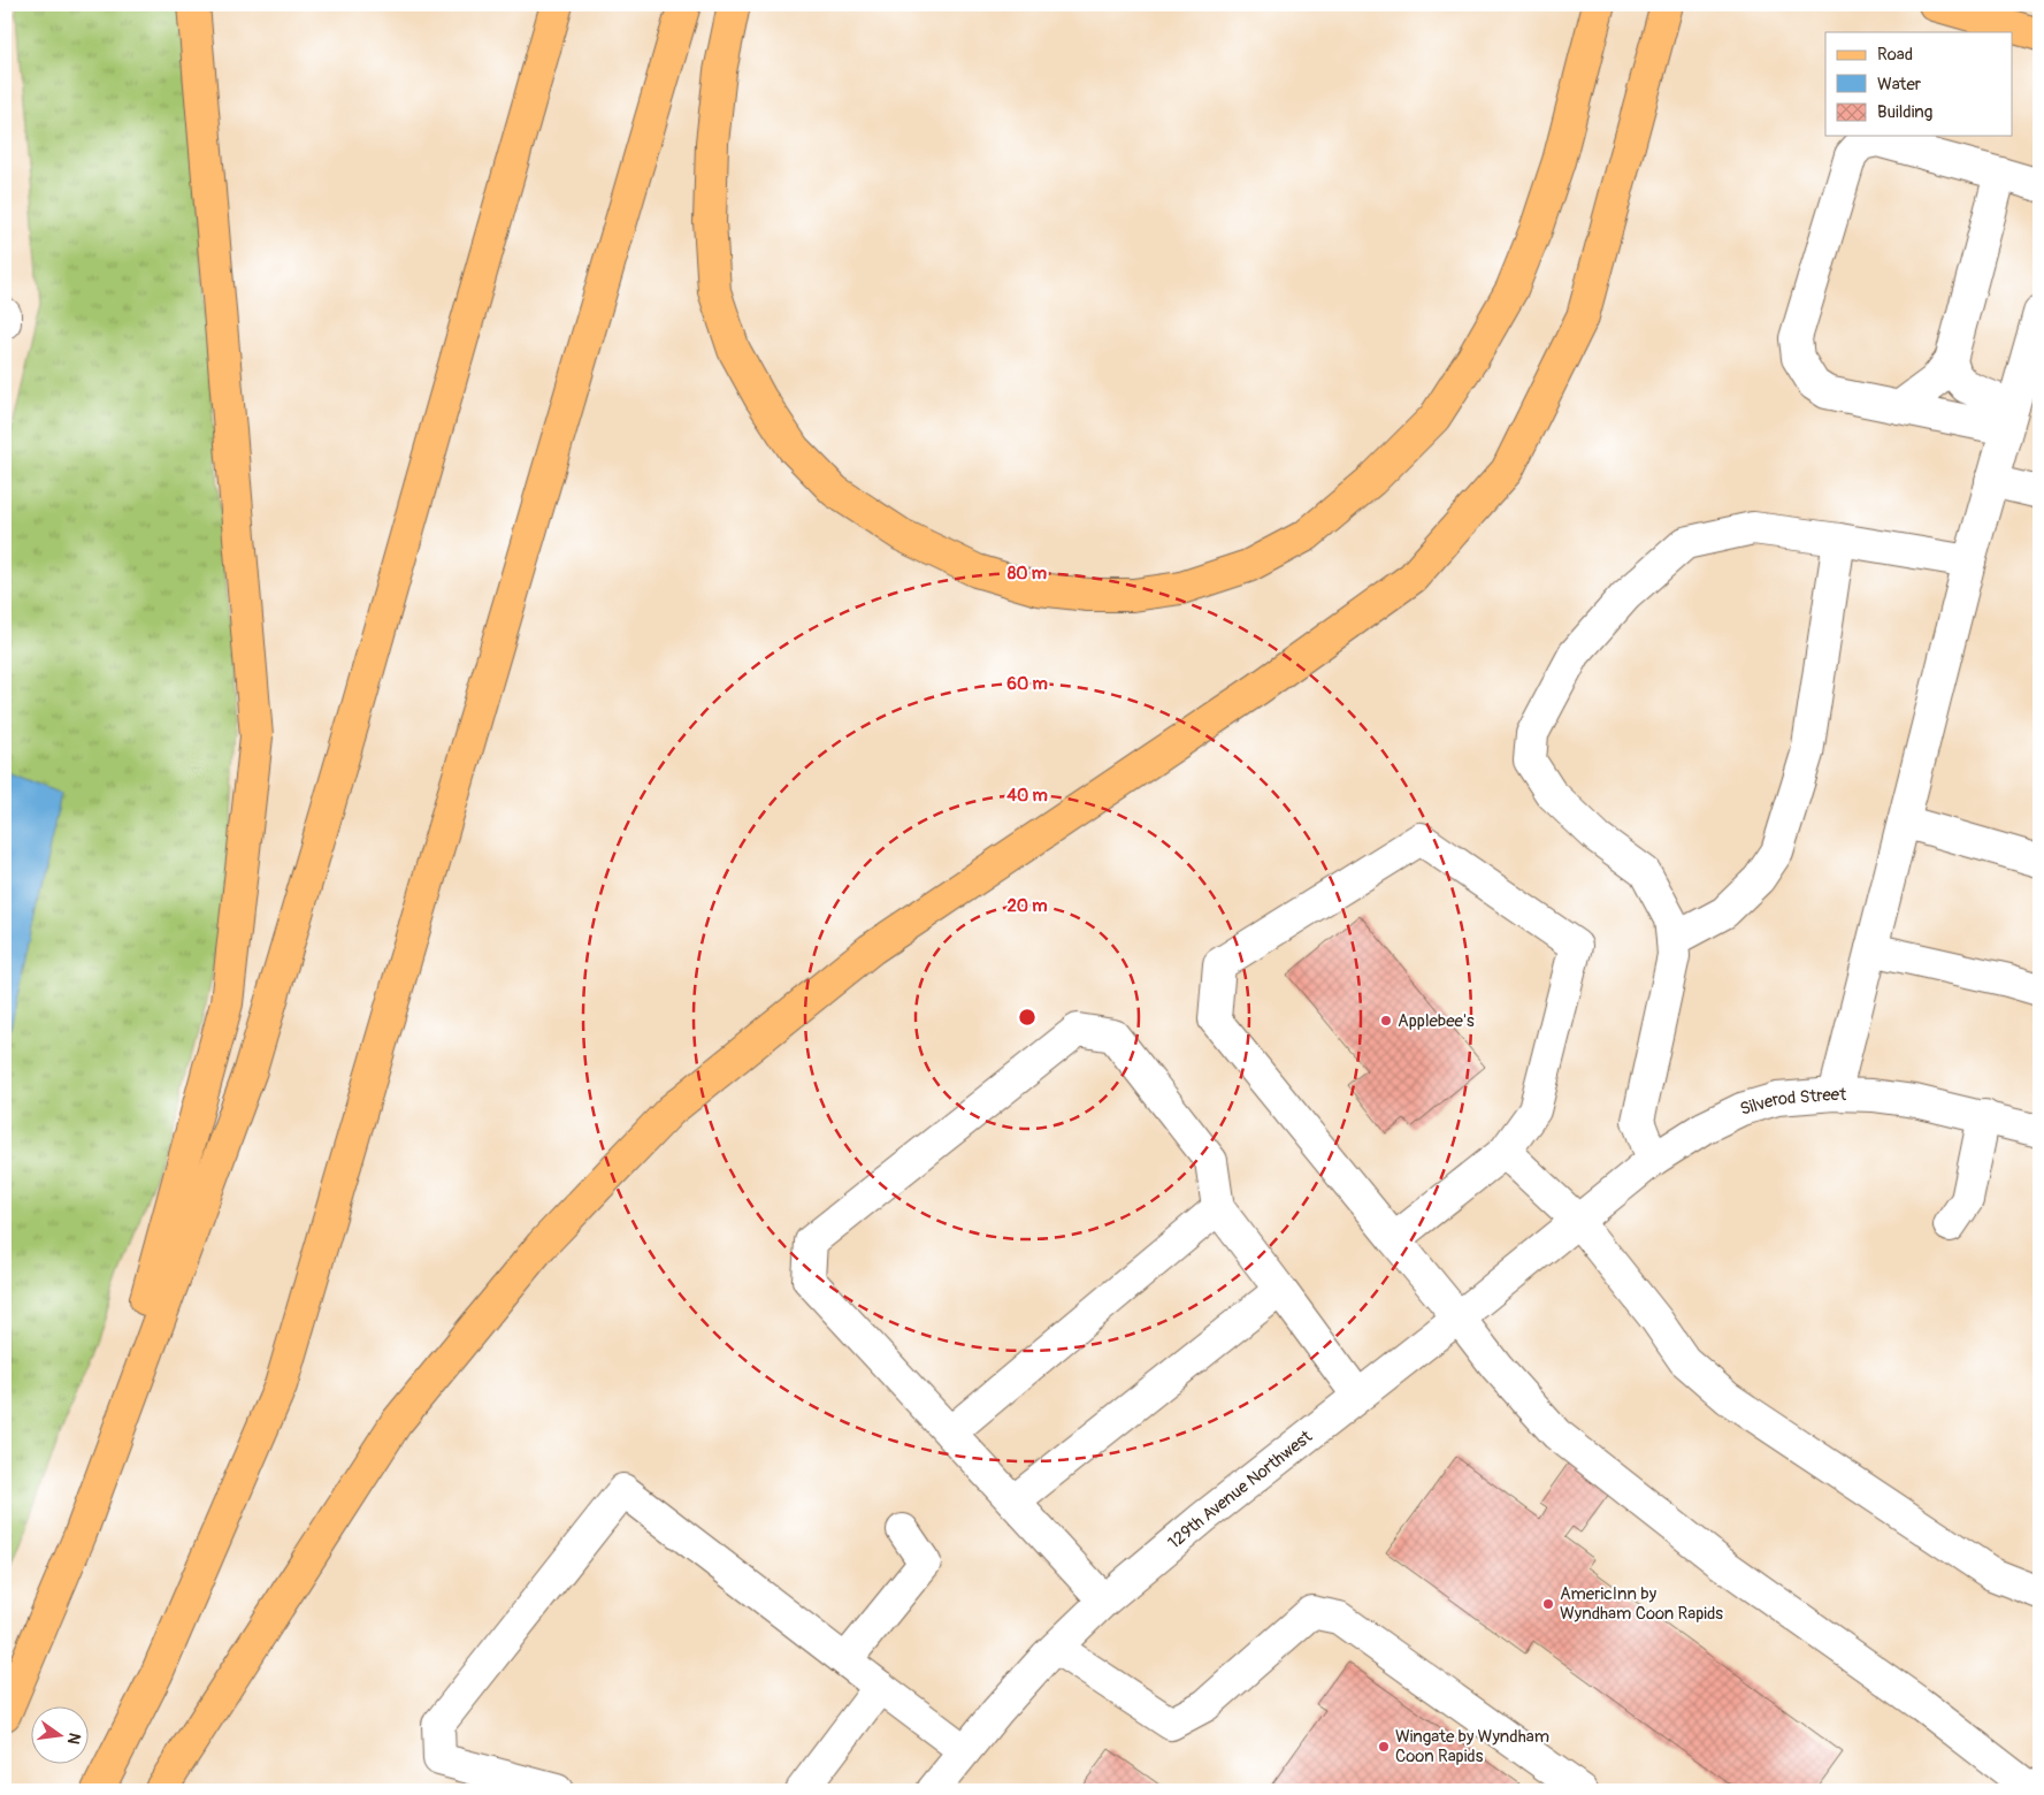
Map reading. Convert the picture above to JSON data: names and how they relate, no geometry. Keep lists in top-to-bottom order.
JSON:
{
  "streets": {
    "street": ["Silverod Street", "129th Avenue Northwest"]
  },
  "crossings": [
    ["Silverod Street", "129th Avenue Northwest"]
  ],
  "places": ["Applebee's", "AmericInn by Wyndham Coon Rapids", "Wingate by Wyndham Coon Rapids"],
  "legend": ["Road", "Water", "Building"],
  "north": "right",
  "rings": [
    "80 m",
    "60 m",
    "40 m",
    "20 m"
  ]
}
